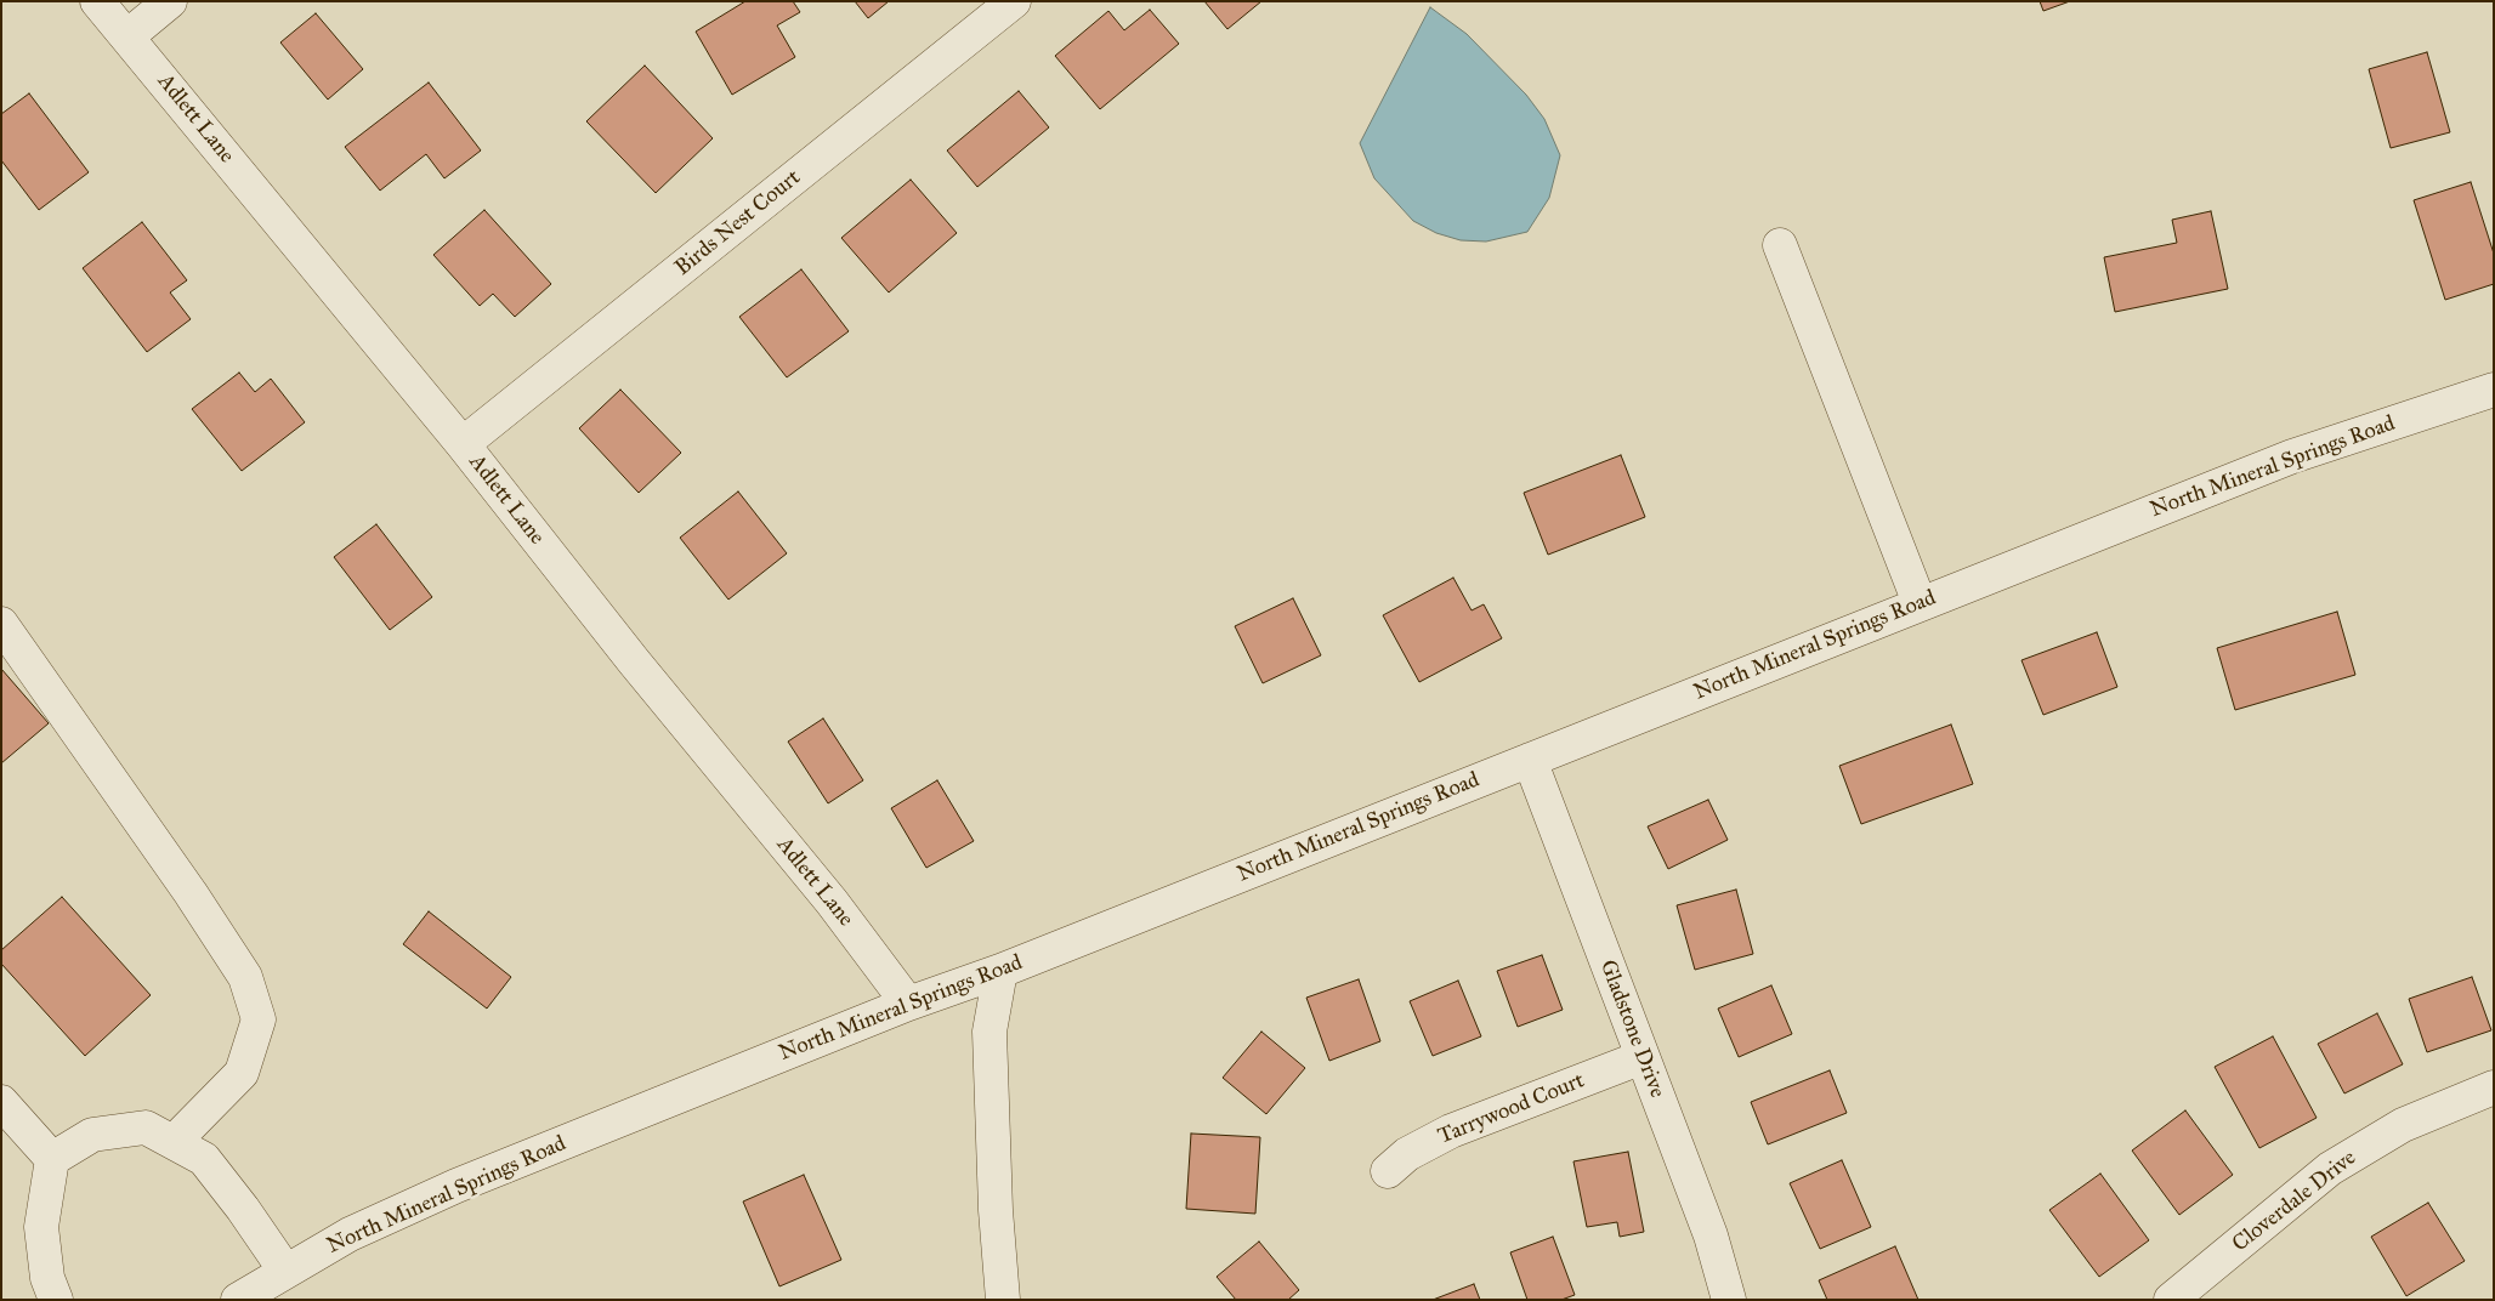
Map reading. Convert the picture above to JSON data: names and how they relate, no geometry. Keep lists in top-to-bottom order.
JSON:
{
  "streets": {
    "street": [
      "Adlett Lane",
      "Birds Nest Court",
      "North Mineral Springs Road",
      "Gladstone Drive",
      "Tarrywood Court",
      "Cloverdale Drive"
    ]
  },
  "crossings": [
    ["Adlett Lane", "Birds Nest Court"],
    ["Adlett Lane", "North Mineral Springs Road"],
    ["North Mineral Springs Road", "Gladstone Drive"],
    ["Gladstone Drive", "Tarrywood Court"]
  ]
}
